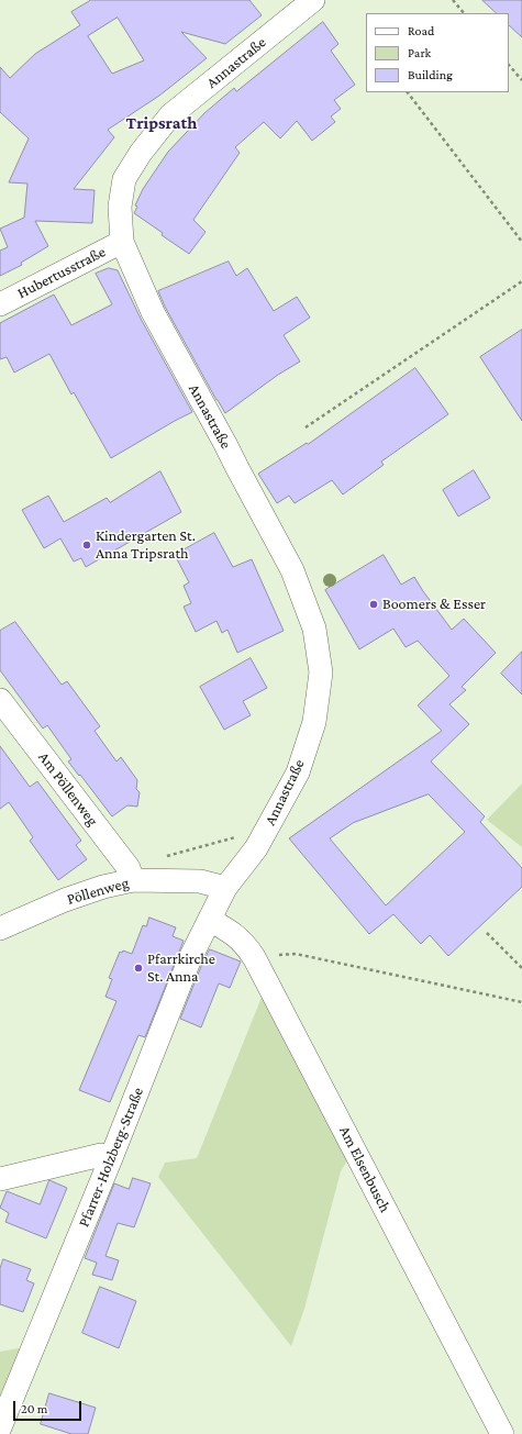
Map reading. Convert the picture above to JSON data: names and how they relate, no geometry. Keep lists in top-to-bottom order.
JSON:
{
  "streets": {
    "street": [
      "Annastraße",
      "Hubertusstraße",
      "Am Pöllenweg",
      "Pöllenweg",
      "Pfarrer-Holzberg-Straße",
      "Am Elsenbusch"
    ]
  },
  "crossings": [
    ["Annastraße", "Hubertusstraße"],
    ["Annastraße", "Pöllenweg"],
    ["Annastraße", "Pfarrer-Holzberg-Straße"],
    ["Am Pöllenweg", "Pöllenweg"],
    ["Pöllenweg", "Pfarrer-Holzberg-Straße"],
    ["Pfarrer-Holzberg-Straße", "Am Elsenbusch"]
  ],
  "districts": ["Tripsrath"],
  "places": ["Kindergarten St. Anna Tripsrath", "Boomers & Esser", "Pfarrkirche St. Anna"],
  "legend": ["Road", "Park", "Building"],
  "scale_bar": "20 m"
}
